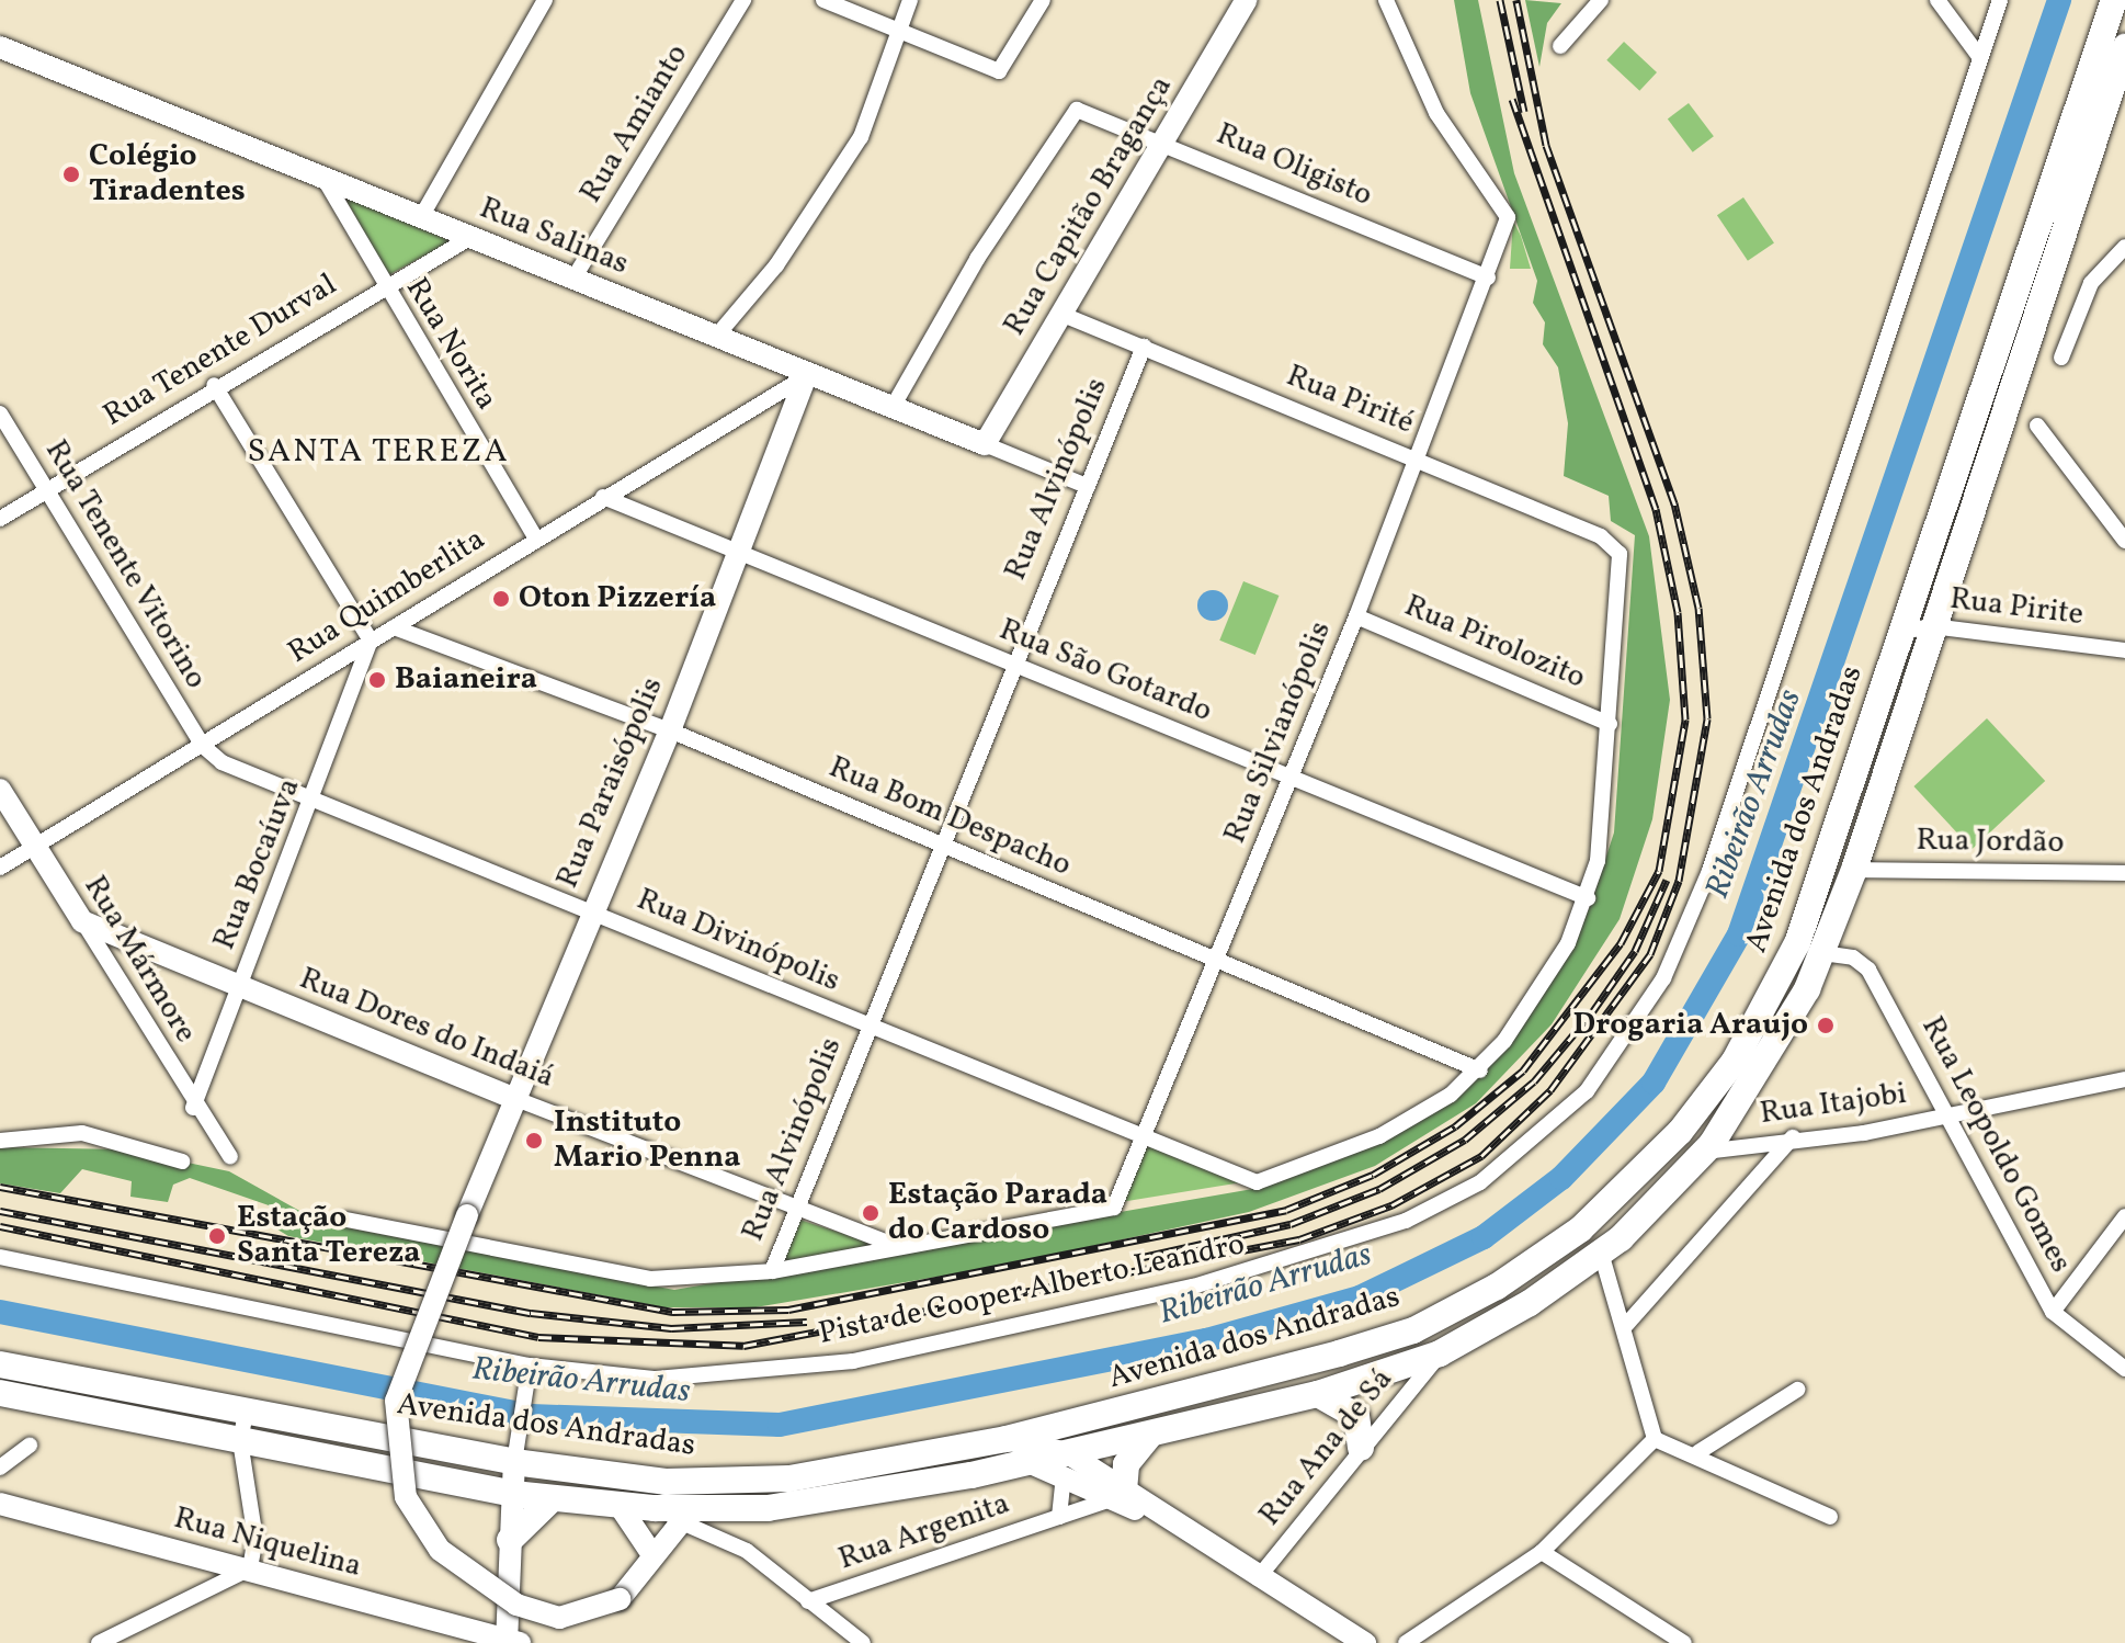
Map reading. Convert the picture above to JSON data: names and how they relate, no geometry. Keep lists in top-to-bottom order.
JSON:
{
  "streets": {
    "main road": ["Avenida dos Andradas"],
    "street": [
      "Rua Amianto",
      "Rua Oligisto",
      "Rua Capitão Bragança",
      "Rua Salinas",
      "Rua Norita",
      "Rua Tenente Durval",
      "Rua Pirité",
      "Rua Alvinópolis",
      "Rua Tenente Vitorino",
      "Rua Quimberlita",
      "Rua Pirite",
      "Rua Pirolozito",
      "Rua São Gotardo",
      "Rua Silvianópolis",
      "Rua Paraisópolis",
      "Rua Bom Despacho",
      "Rua Jordão",
      "Rua Bocaíuva",
      "Rua Divinópolis",
      "Rua Mármore",
      "Rua Dores do Indaiá",
      "Rua Itajobi",
      "Rua Leopoldo Gomes",
      "Pista de Cooper Alberto Leandro",
      "Rua Ana de Sá",
      "Rua Argenita",
      "Rua Niquelina"
    ]
  },
  "crossings": [
    ["Rua Amianto", "Rua Salinas"],
    ["Rua Oligisto", "Rua Capitão Bragança"],
    ["Rua Oligisto", "Rua Salinas"],
    ["Rua Oligisto", "Rua Silvianópolis"],
    ["Rua Capitão Bragança", "Rua Salinas"],
    ["Rua Capitão Bragança", "Rua Pirité"],
    ["Rua Salinas", "Rua Norita"],
    ["Rua Salinas", "Rua Tenente Durval"],
    ["Rua Salinas", "Rua Alvinópolis"],
    ["Rua Salinas", "Rua Quimberlita"],
    ["Rua Salinas", "Rua Paraisópolis"],
    ["Rua Norita", "Rua Tenente Durval"],
    ["Rua Norita", "Rua Quimberlita"],
    ["Rua Tenente Durval", "Rua Tenente Vitorino"],
    ["Rua Pirité", "Rua Alvinópolis"],
    ["Rua Pirité", "Rua Pirolozito"],
    ["Rua Pirité", "Rua Silvianópolis"],
    ["Rua Alvinópolis", "Rua São Gotardo"],
    ["Rua Alvinópolis", "Rua Bom Despacho"],
    ["Rua Alvinópolis", "Rua Divinópolis"],
    ["Rua Alvinópolis", "Rua Dores do Indaiá"],
    ["Rua Tenente Vitorino", "Rua Quimberlita"],
    ["Rua Tenente Vitorino", "Rua Divinópolis"],
    ["Rua Quimberlita", "Rua São Gotardo"],
    ["Rua Quimberlita", "Rua Paraisópolis"],
    ["Rua Quimberlita", "Rua Bom Despacho"],
    ["Rua Quimberlita", "Rua Bocaíuva"],
    ["Rua Quimberlita", "Rua Divinópolis"],
    ["Rua Quimberlita", "Rua Mármore"],
    ["Rua Pirite", "Avenida dos Andradas"],
    ["Rua Pirolozito", "Rua Silvianópolis"],
    ["Rua São Gotardo", "Rua Silvianópolis"],
    ["Rua São Gotardo", "Rua Paraisópolis"],
    ["Rua Silvianópolis", "Rua Bom Despacho"],
    ["Rua Silvianópolis", "Rua Divinópolis"],
    ["Rua Silvianópolis", "Rua Dores do Indaiá"],
    ["Rua Paraisópolis", "Rua Bom Despacho"],
    ["Rua Paraisópolis", "Rua Divinópolis"],
    ["Rua Paraisópolis", "Rua Dores do Indaiá"],
    ["Avenida dos Andradas", "Rua Jordão"],
    ["Avenida dos Andradas", "Rua Itajobi"],
    ["Avenida dos Andradas", "Rua Leopoldo Gomes"],
    ["Avenida dos Andradas", "Rua Ana de Sá"],
    ["Avenida dos Andradas", "Rua Argenita"],
    ["Rua Bom Despacho", "Rua Divinópolis"],
    ["Rua Bocaíuva", "Rua Divinópolis"],
    ["Rua Bocaíuva", "Rua Mármore"],
    ["Rua Bocaíuva", "Rua Dores do Indaiá"],
    ["Rua Mármore", "Rua Dores do Indaiá"],
    ["Rua Itajobi", "Rua Leopoldo Gomes"]
  ],
  "districts": ["SANTA TEREZA"],
  "water": ["Ribeirão Arrudas"],
  "places": [
    "Colégio Tiradentes",
    "Oton Pizzería",
    "Baianeira",
    "Drogaria Araujo",
    "Instituto Mario Penna",
    "Estação Parada do Cardoso",
    "Estação Santa Tereza"
  ]
}
